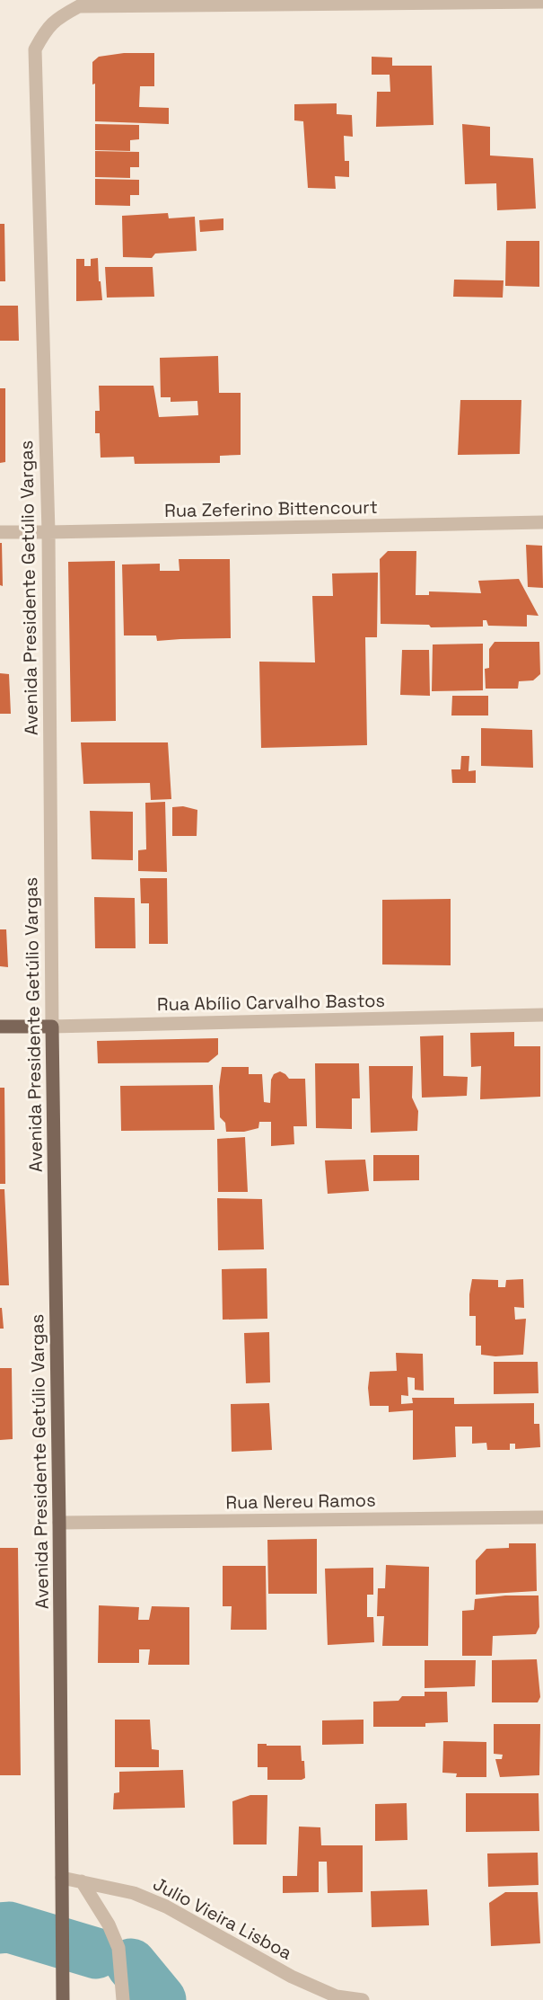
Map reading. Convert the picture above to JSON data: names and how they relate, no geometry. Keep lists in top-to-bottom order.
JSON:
{
  "streets": {
    "main road": ["Avenida Presidente Getúlio Vargas", "Rua Abílio Carvalho Bastos"],
    "street": ["Rua Zeferino Bittencourt", "Rua Nereu Ramos", "Julio Vieira Lisboa"]
  },
  "crossings": [
    ["Rua Zeferino Bittencourt", "Avenida Presidente Getúlio Vargas"],
    ["Avenida Presidente Getúlio Vargas", "Rua Abílio Carvalho Bastos"],
    ["Avenida Presidente Getúlio Vargas", "Rua Nereu Ramos"],
    ["Avenida Presidente Getúlio Vargas", "Julio Vieira Lisboa"]
  ]
}
